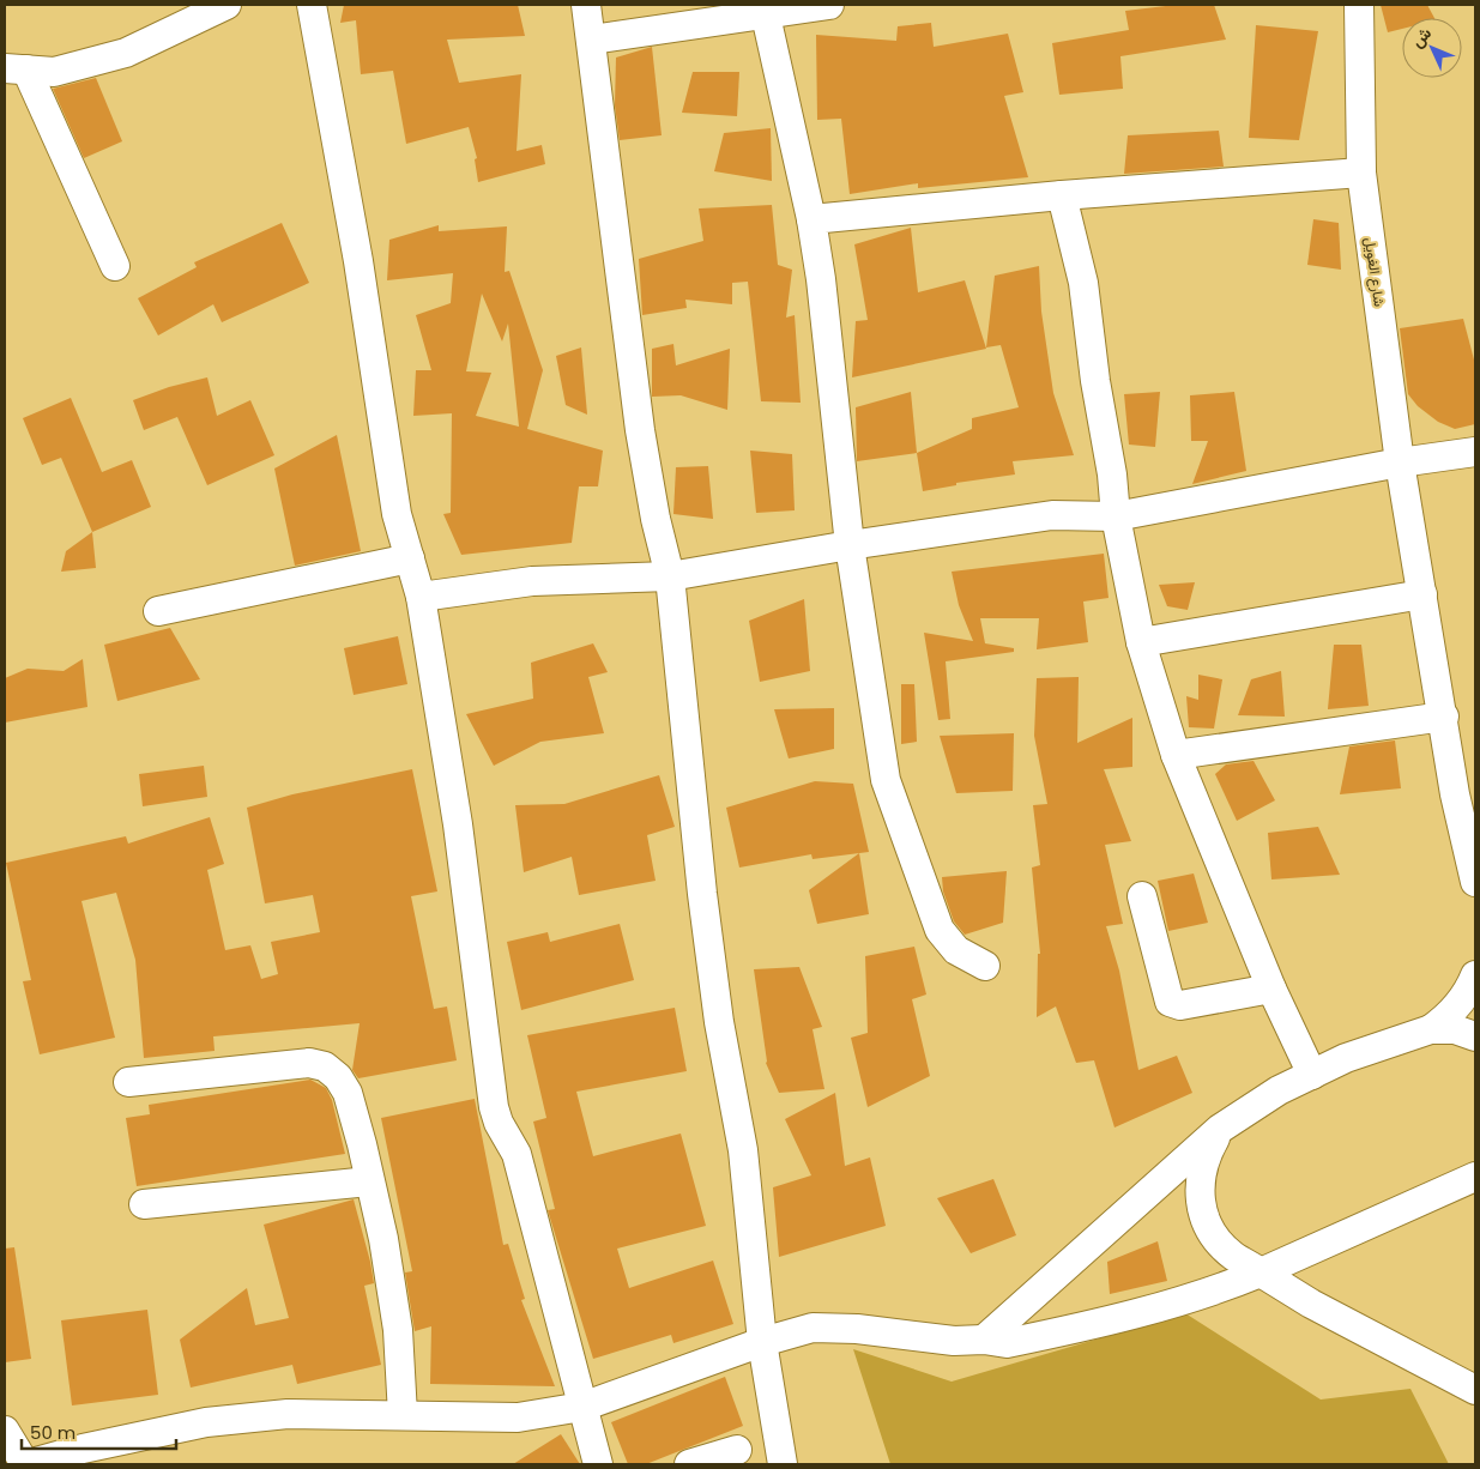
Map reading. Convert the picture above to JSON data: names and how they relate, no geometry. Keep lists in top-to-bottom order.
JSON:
{
  "streets": {
    "street": ["شارع الغويل"]
  },
  "scale_bar": "50 m",
  "north": "top left"
}
